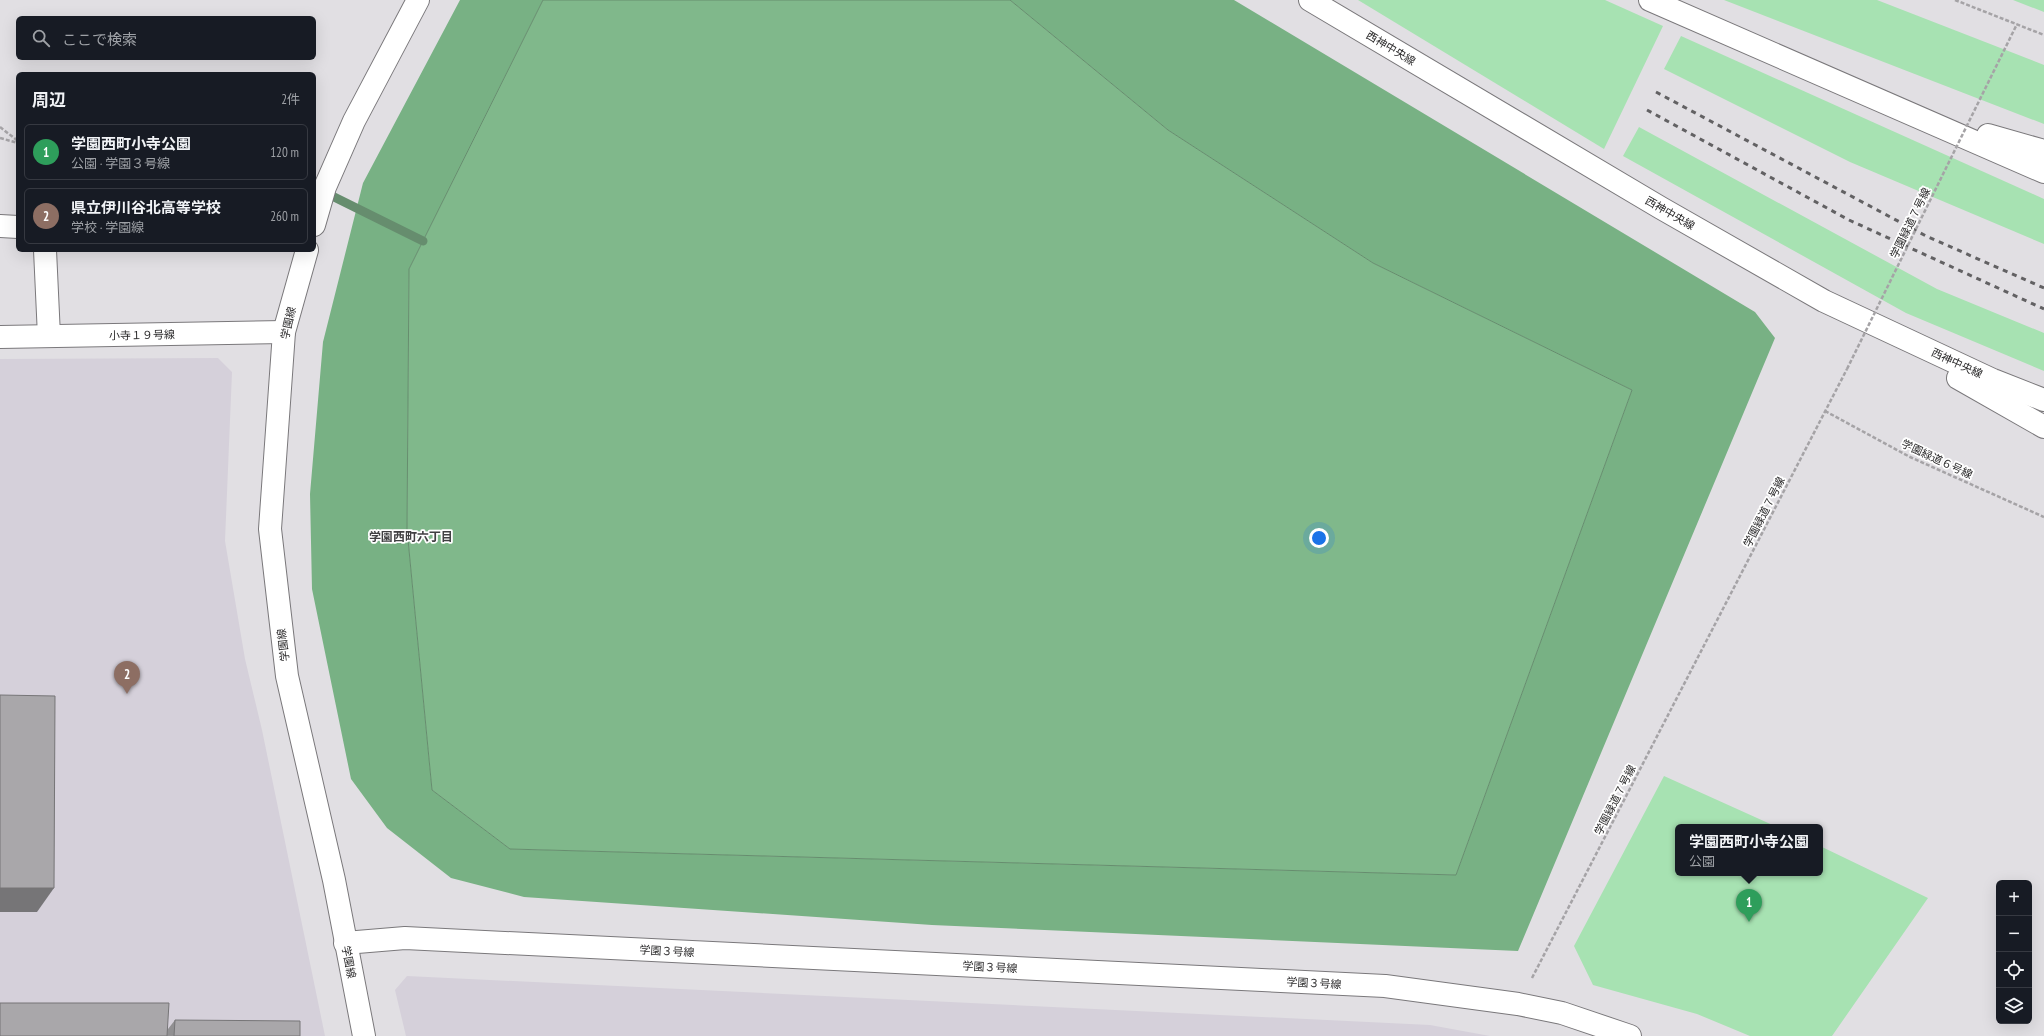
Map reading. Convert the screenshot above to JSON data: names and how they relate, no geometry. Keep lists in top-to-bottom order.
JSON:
{
  "streets": {
    "street": [
      "西神中央線",
      "学園線",
      "小寺１９号線",
      "学園３号線"
    ],
    "path": ["学園緑道７号線", "学園緑道６号線"]
  },
  "crossings": [
    ["学園緑道７号線", "学園緑道６号線"],
    ["学園緑道７号線", "学園３号線"],
    ["学園線", "小寺１９号線"],
    ["学園線", "学園３号線"]
  ],
  "districts": ["学園西町六丁目"],
  "page": {
    "search": "ここで検索",
    "heading": ["周辺", "2件"],
    "list": [
      {
        "mark": "1",
        "name": "学園西町小寺公園",
        "note": "公園 · 学園３号線",
        "value": "120 m"
      },
      {
        "mark": "2",
        "name": "県立伊川谷北高等学校",
        "note": "学校 · 学園線",
        "value": "260 m"
      }
    ],
    "pins": ["2", "1"],
    "popup": ["学園西町小寺公園", "公園"],
    "map_buttons": ["+", "−"]
  }
}
